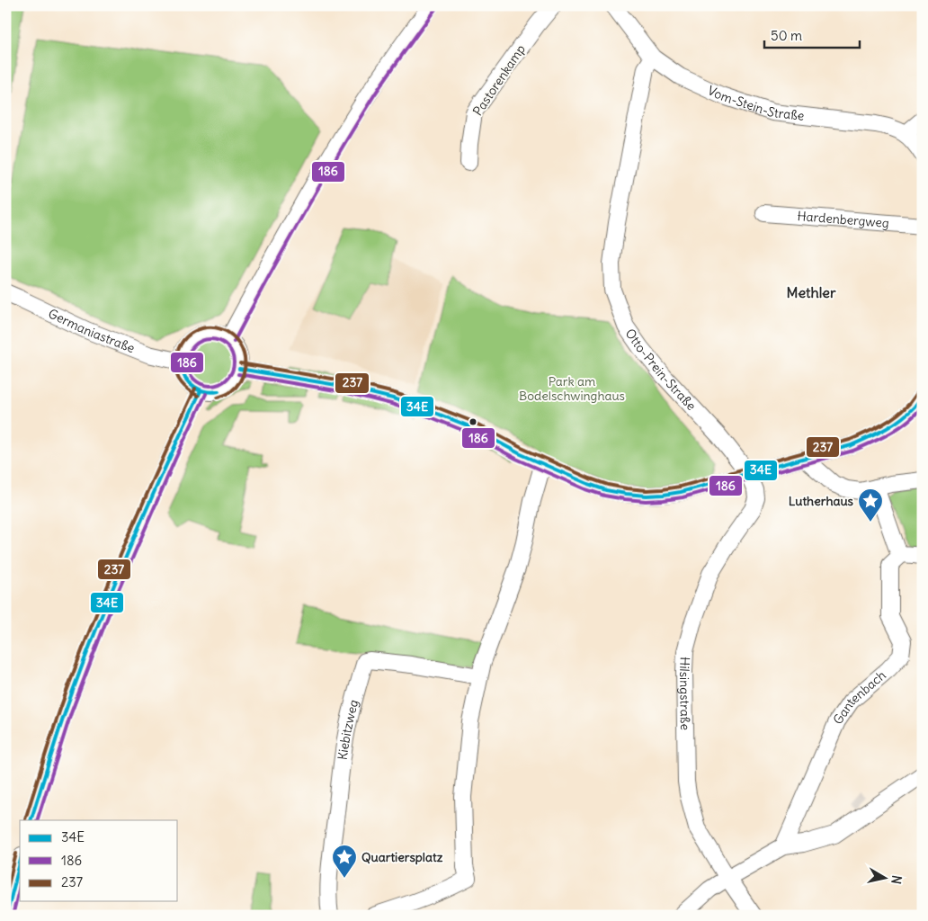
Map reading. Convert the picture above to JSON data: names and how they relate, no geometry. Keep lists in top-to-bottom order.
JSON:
{
  "streets": {
    "street": [
      "Pastorenkamp",
      "Vom-Stein-Straße",
      "Hardenbergweg",
      "Germaniastraße",
      "Otto-Prein-Straße",
      "Hilsingstraße",
      "Gantenbach",
      "Kiebitzweg"
    ]
  },
  "crossings": [
    ["Vom-Stein-Straße", "Otto-Prein-Straße"],
    ["Otto-Prein-Straße", "Hilsingstraße"]
  ],
  "districts": ["Methler"],
  "parks": ["Park am Bodelschwinghaus"],
  "places": {
    "place": ["Lutherhaus", "Quartiersplatz"]
  },
  "lines": ["transit line 186", "transit line 237", "transit line 34E"],
  "legend": ["34E", "186", "237"],
  "scale_bar": "50 m",
  "north": "right"
}
